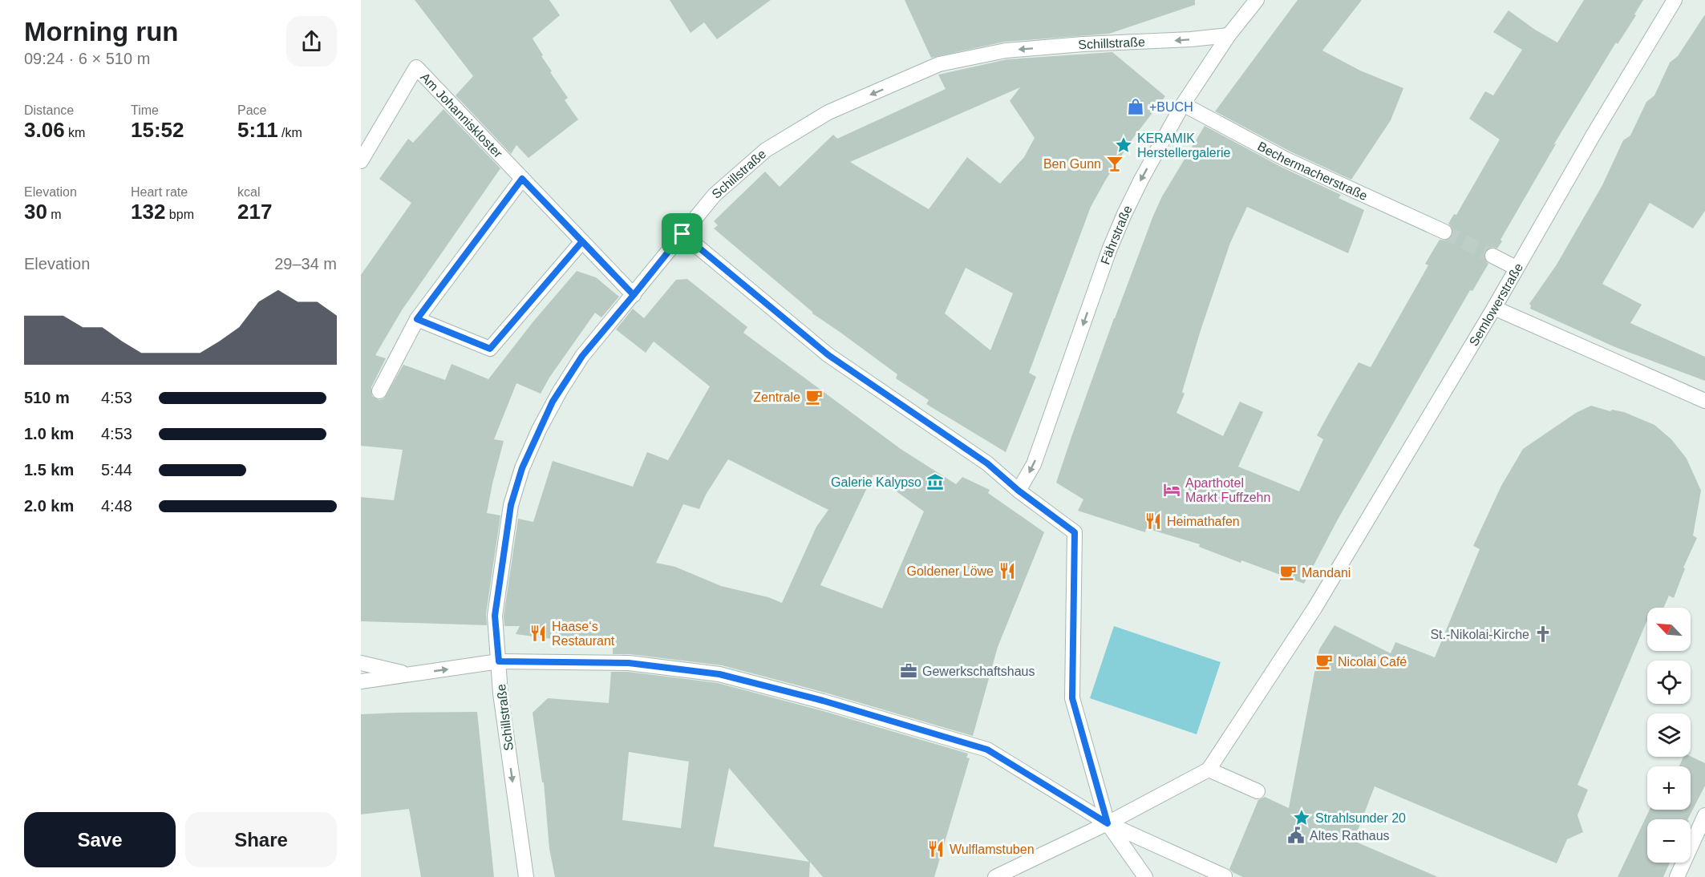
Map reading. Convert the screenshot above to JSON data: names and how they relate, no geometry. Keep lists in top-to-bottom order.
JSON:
{
  "streets": {
    "street": [
      "Schillstraße",
      "Am Johanniskloster",
      "Bechermacherstraße",
      "Fährstraße",
      "Semlowerstraße"
    ]
  },
  "crossings": [
    ["Schillstraße", "Am Johanniskloster"],
    ["Schillstraße", "Fährstraße"],
    ["Bechermacherstraße", "Fährstraße"]
  ],
  "one_way": ["Schillstraße", "Fährstraße"],
  "places": {
    "shop": ["+BUCH"],
    "place": ["KERAMIK Herstellergalerie", "Strahlsunder 20"],
    "bar": ["Ben Gunn"],
    "cafe": ["Zentrale", "Mandani", "Nicolai Café"],
    "museum": ["Galerie Kalypso"],
    "hotel": ["Aparthotel Markt Fuffzehn"],
    "restaurant": [
      "Heimathafen",
      "Goldener Löwe",
      "Haase‘s Restaurant",
      "Wulflamstuben"
    ],
    "church": ["St.-Nikolai-Kirche"],
    "office": ["Gewerkschaftshaus"],
    "public building": ["Altes Rathaus"]
  },
  "north": "top left",
  "page": {
    "heading": ["Morning run", "09:24 · 6 × 510 m"],
    "stats": [
      ["Distance", "3.06 km"],
      ["Time", "15:52"],
      ["Pace", "5:11 /km"],
      ["Elevation", "30 m"],
      ["Heart rate", "132 bpm"],
      ["kcal", "217"]
    ],
    "chart": ["Elevation", "29–34 m"],
    "list": [
      {
        "name": "510 m",
        "note": "4:53"
      },
      {
        "name": "1.0 km",
        "note": "4:53"
      },
      {
        "name": "1.5 km",
        "note": "5:44"
      },
      {
        "name": "2.0 km",
        "note": "4:48"
      }
    ],
    "map_buttons": ["+", "−"],
    "buttons": ["Save", "Share"]
  }
}
